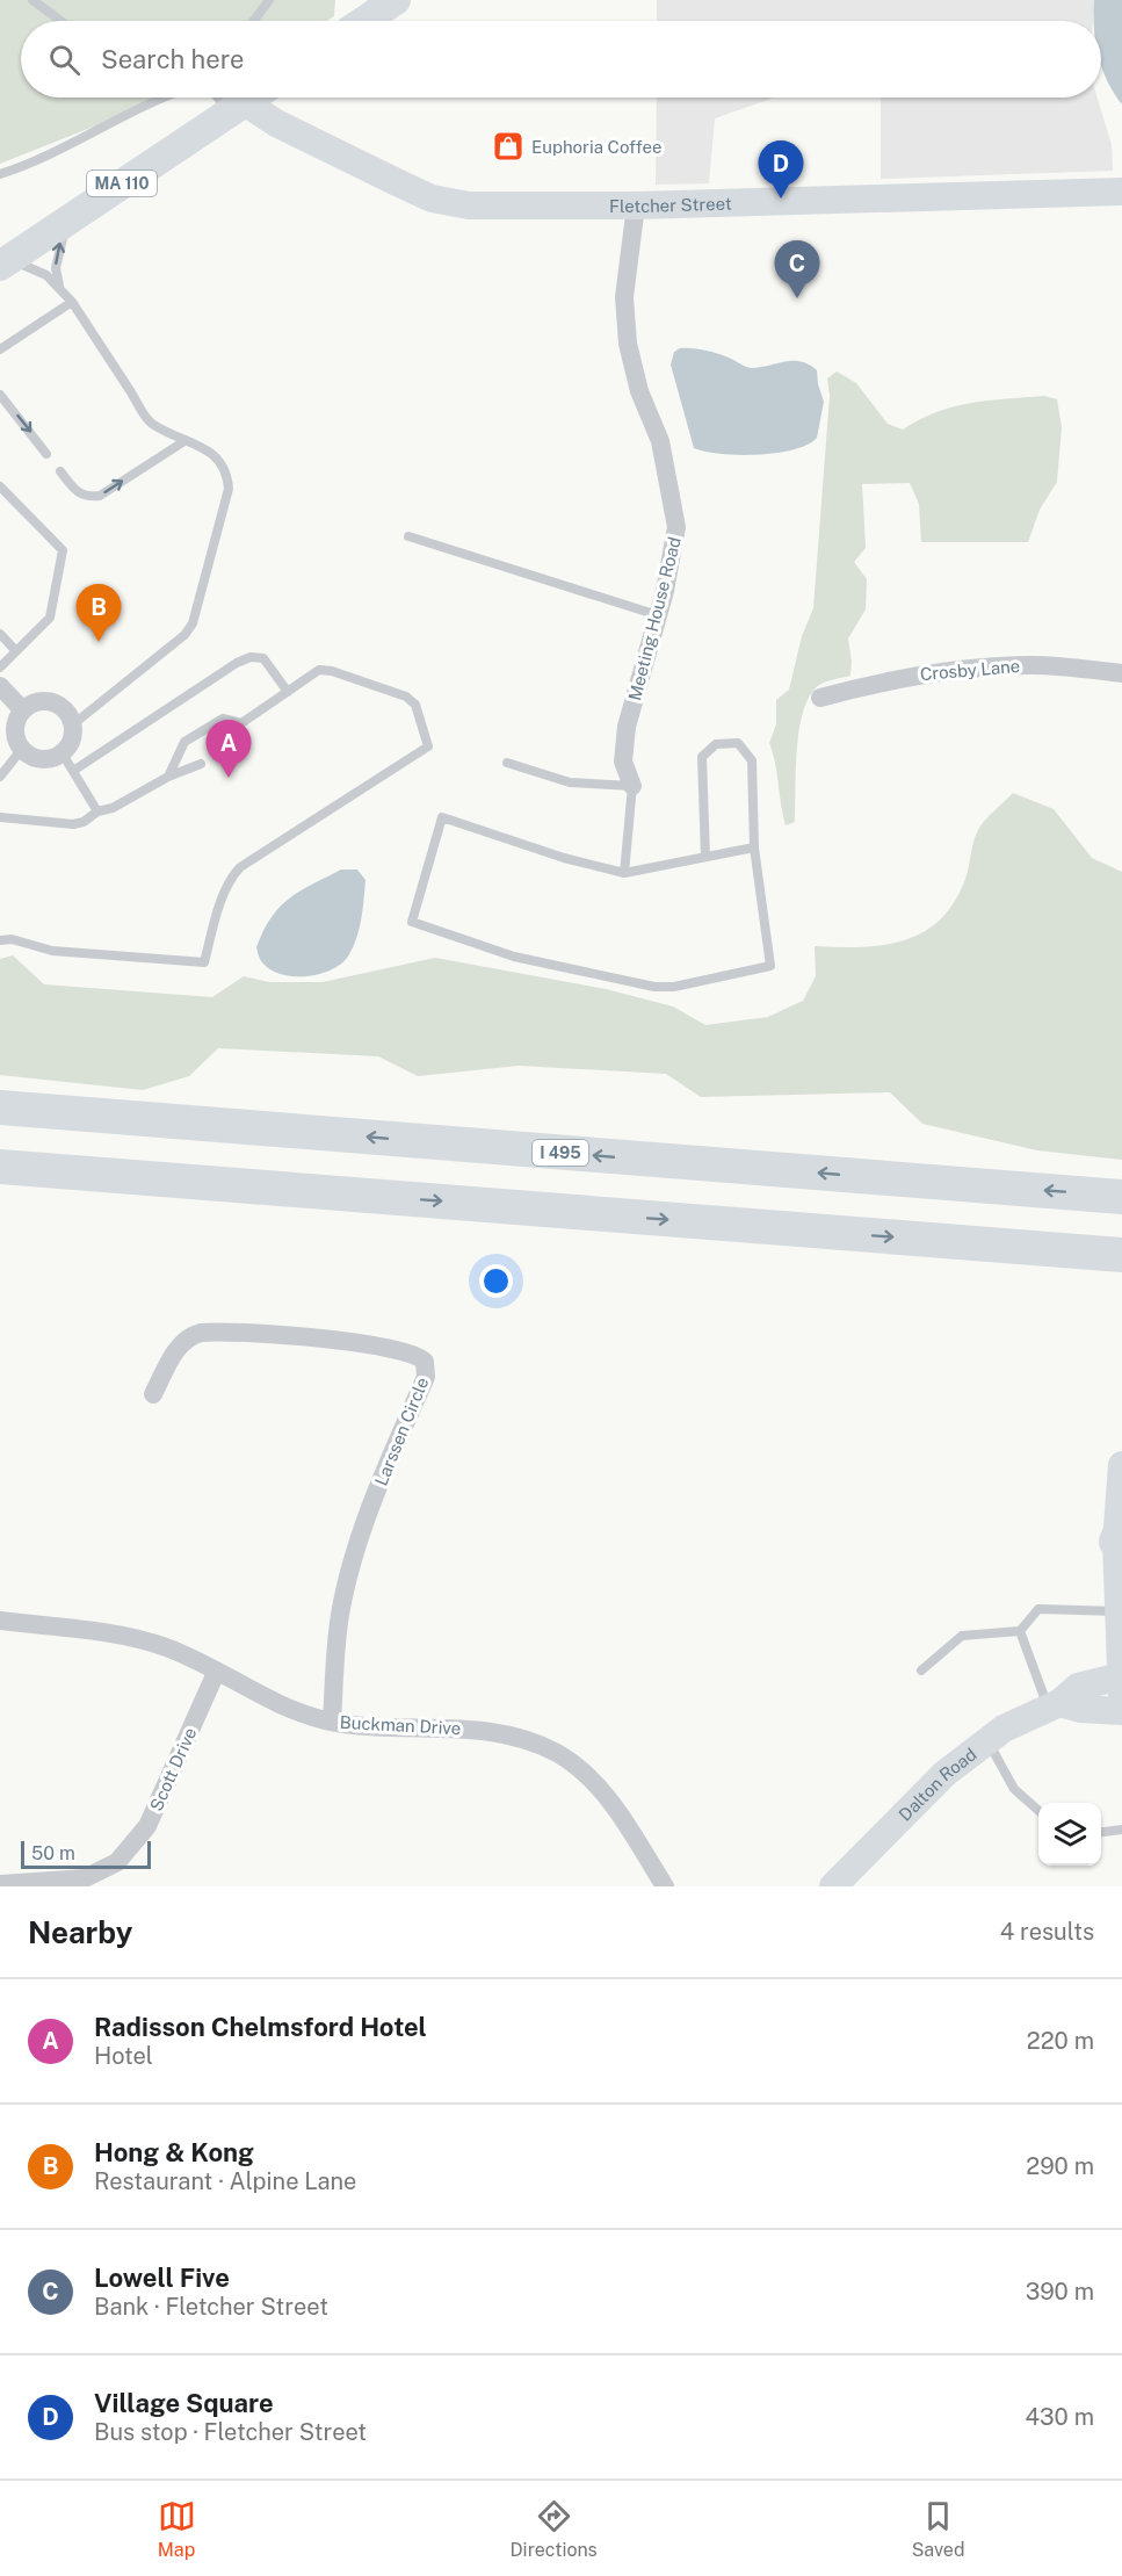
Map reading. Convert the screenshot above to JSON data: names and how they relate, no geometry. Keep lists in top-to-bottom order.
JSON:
{
  "streets": {
    "highway": ["I 495"],
    "main road": ["MA 110"],
    "street": [
      "Fletcher Street",
      "Meeting House Road",
      "Crosby Lane",
      "Larssen Circle",
      "Buckman Drive",
      "Scott Drive",
      "Dalton Road"
    ]
  },
  "crossings": [
    ["MA 110", "Fletcher Street"],
    ["Fletcher Street", "Meeting House Road"],
    ["Larssen Circle", "Buckman Drive"],
    ["Buckman Drive", "Scott Drive"]
  ],
  "places": {
    "shop": ["Euphoria Coffee"]
  },
  "scale_bar": "50 m",
  "page": {
    "search": "Search here",
    "pins": [
      "D",
      "C",
      "B",
      "A"
    ],
    "scale": "50 m",
    "heading": ["Nearby", "4 results"],
    "list": [
      {
        "mark": "A",
        "name": "Radisson Chelmsford Hotel",
        "note": "Hotel",
        "value": "220 m"
      },
      {
        "mark": "B",
        "name": "Hong & Kong",
        "note": "Restaurant · Alpine Lane",
        "value": "290 m"
      },
      {
        "mark": "C",
        "name": "Lowell Five",
        "note": "Bank · Fletcher Street",
        "value": "390 m"
      },
      {
        "mark": "D",
        "name": "Village Square",
        "note": "Bus stop · Fletcher Street",
        "value": "430 m"
      }
    ],
    "nav": ["Map", "Directions", "Saved"]
  }
}
